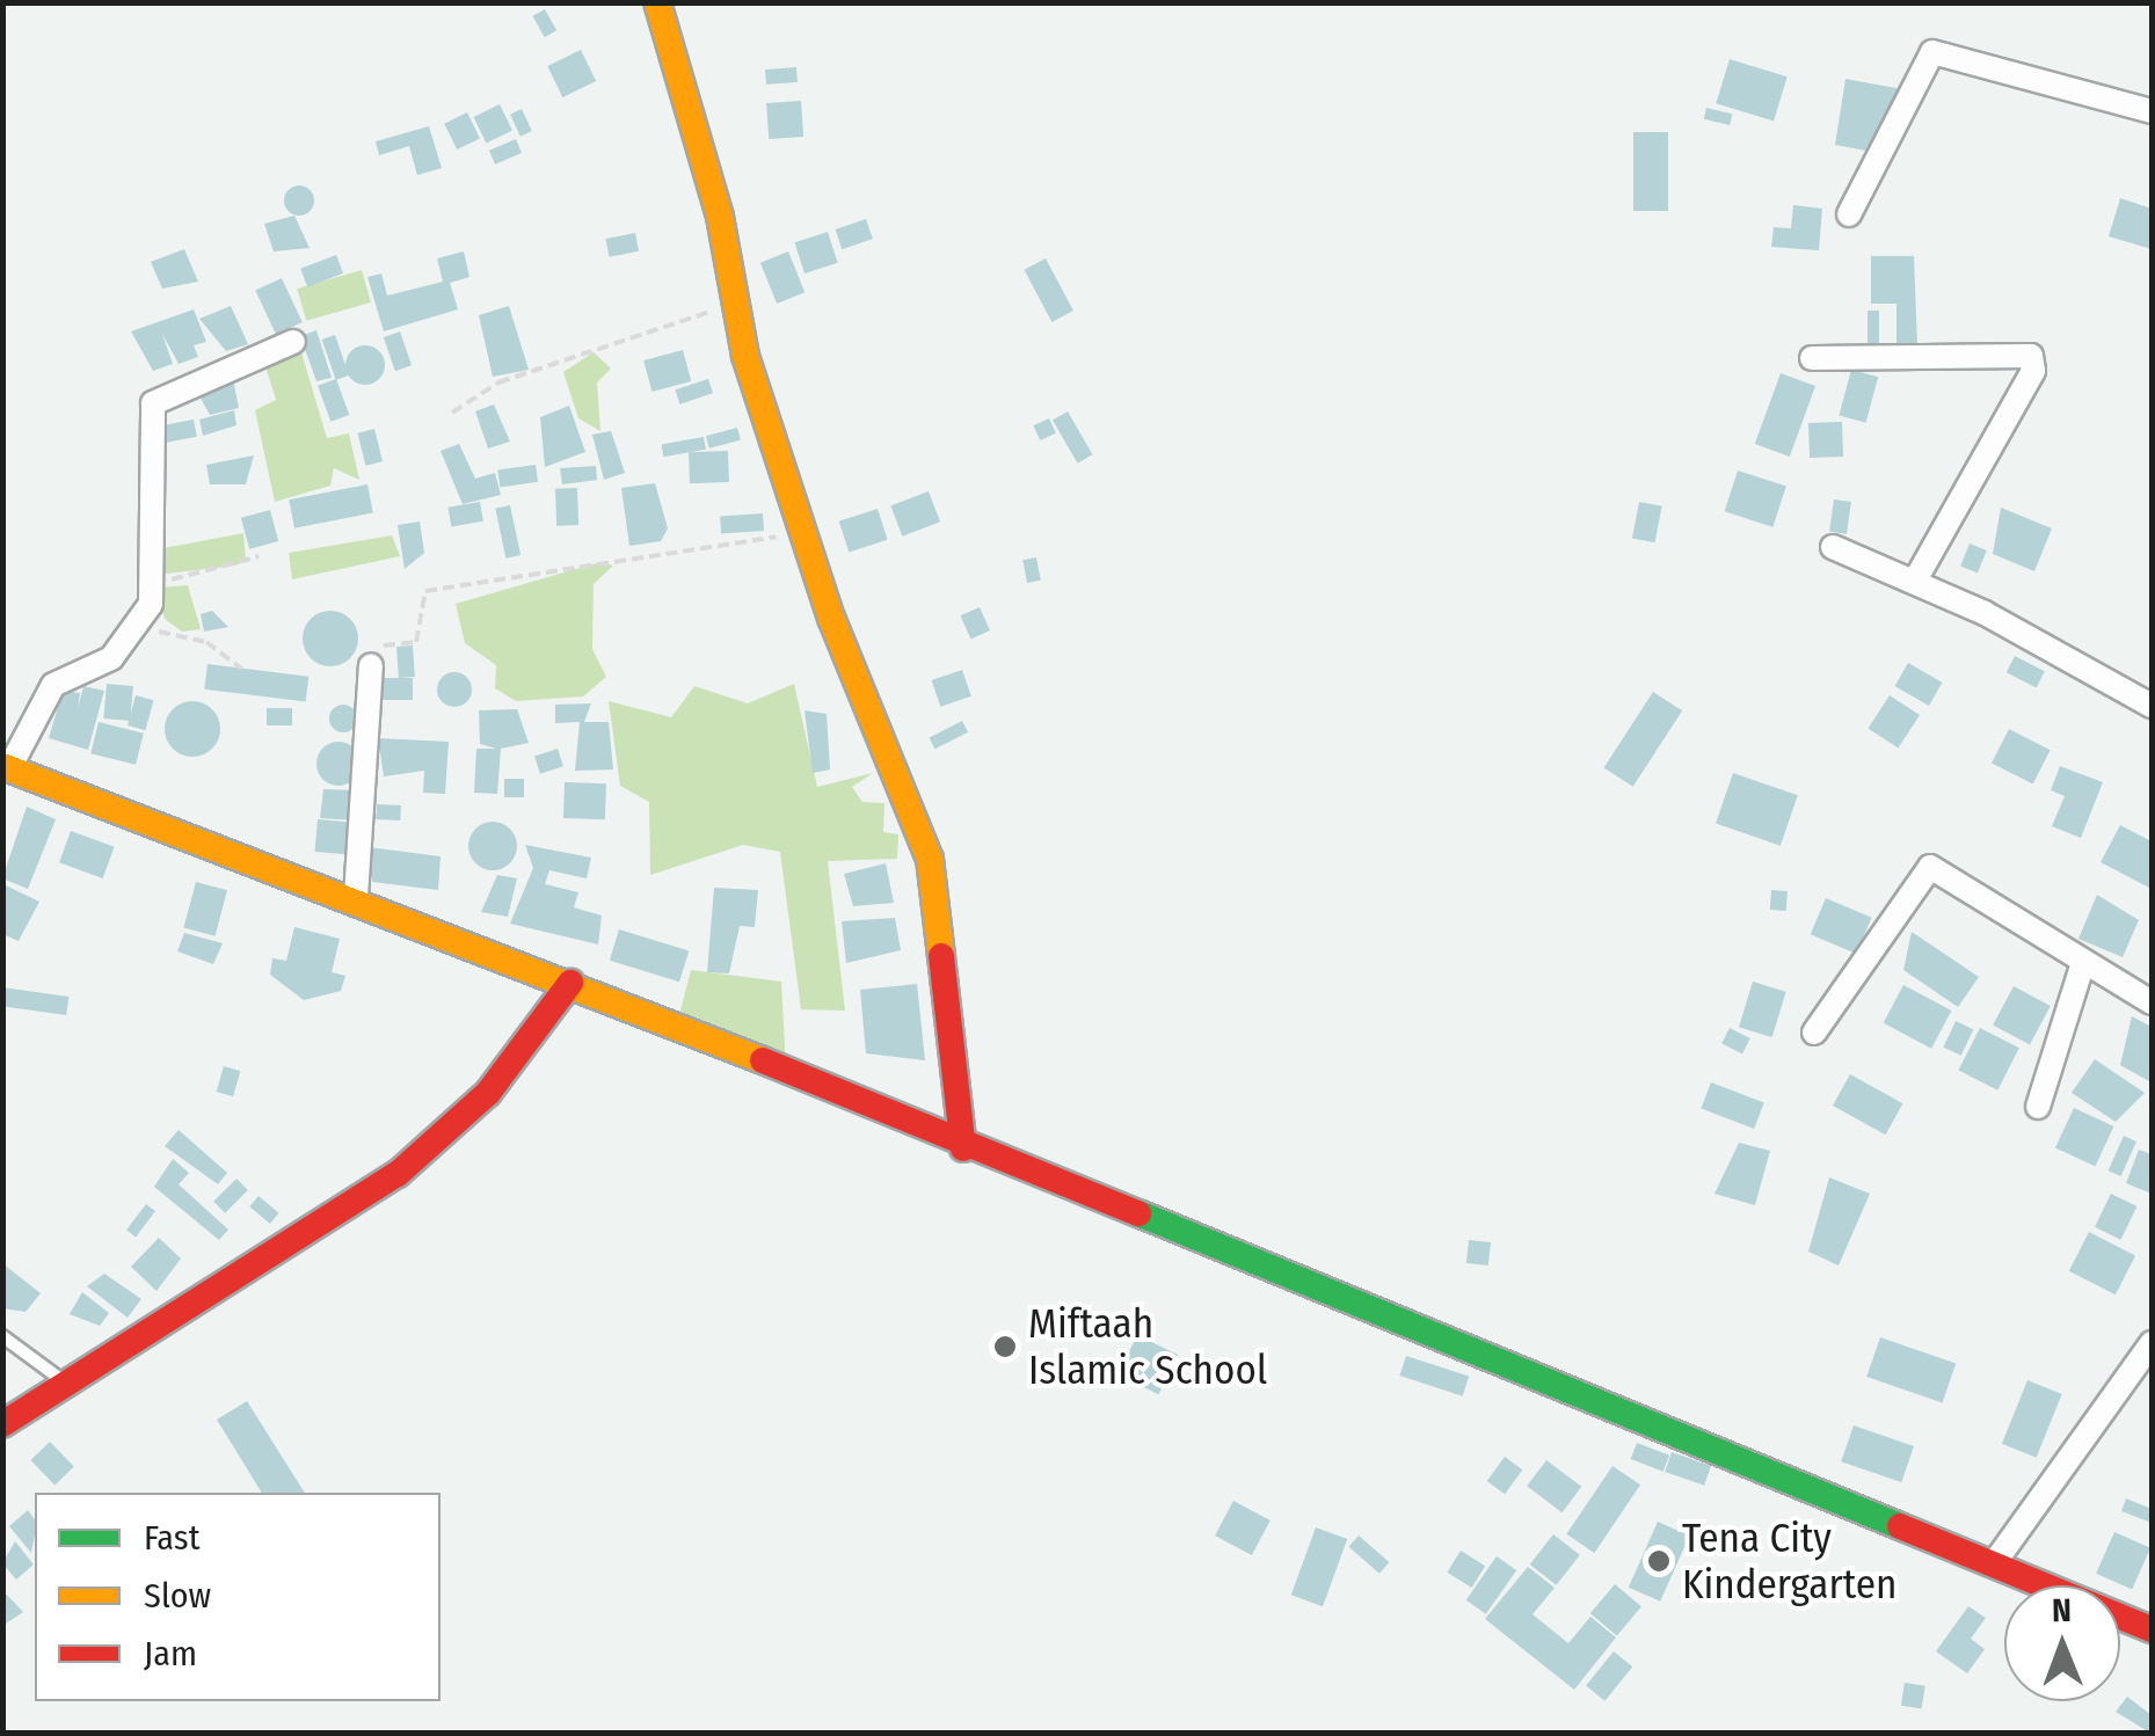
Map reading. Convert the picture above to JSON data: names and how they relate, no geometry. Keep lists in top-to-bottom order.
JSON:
{
  "places": ["Miftaah Islamic School", "Tena City Kindergarten"],
  "legend": ["Fast", "Slow", "Jam"],
  "north": "top"
}
